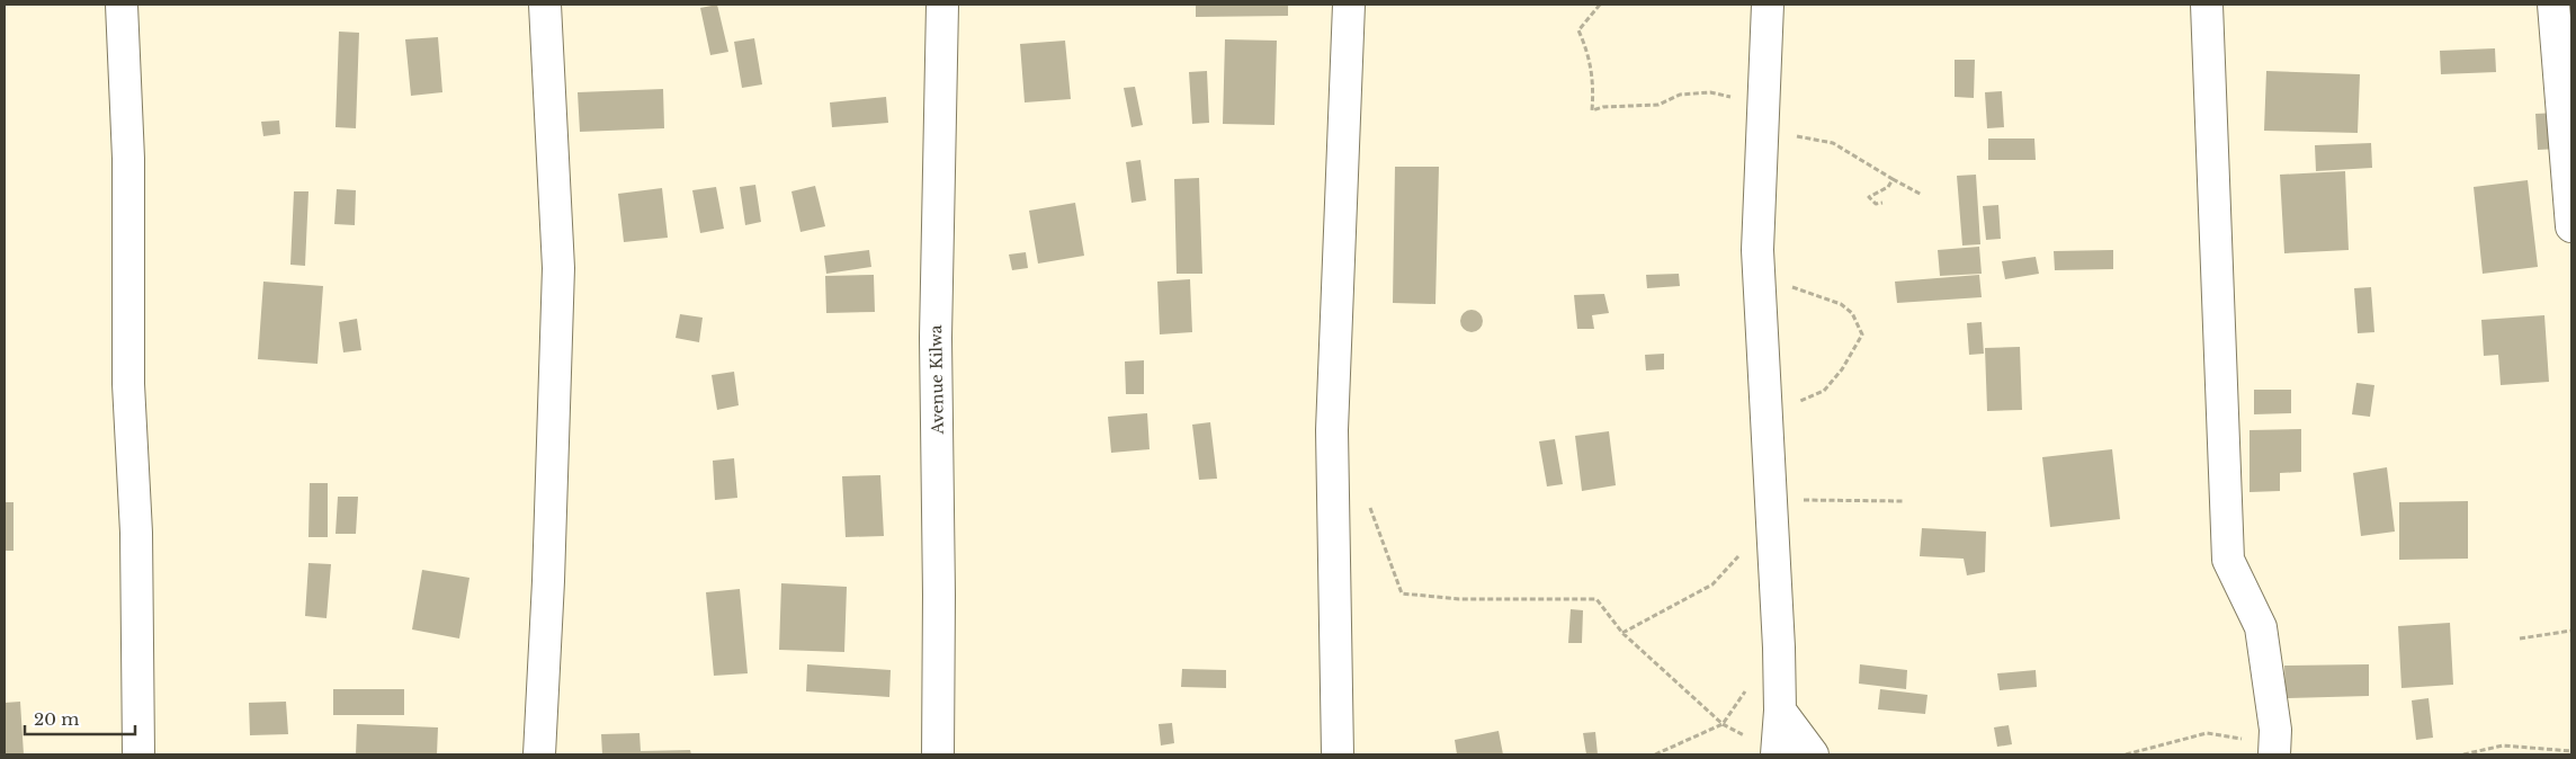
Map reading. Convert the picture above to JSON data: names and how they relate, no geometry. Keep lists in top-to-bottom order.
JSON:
{
  "streets": {
    "street": ["Avenue Kilwa"]
  },
  "scale_bar": "20 m"
}
